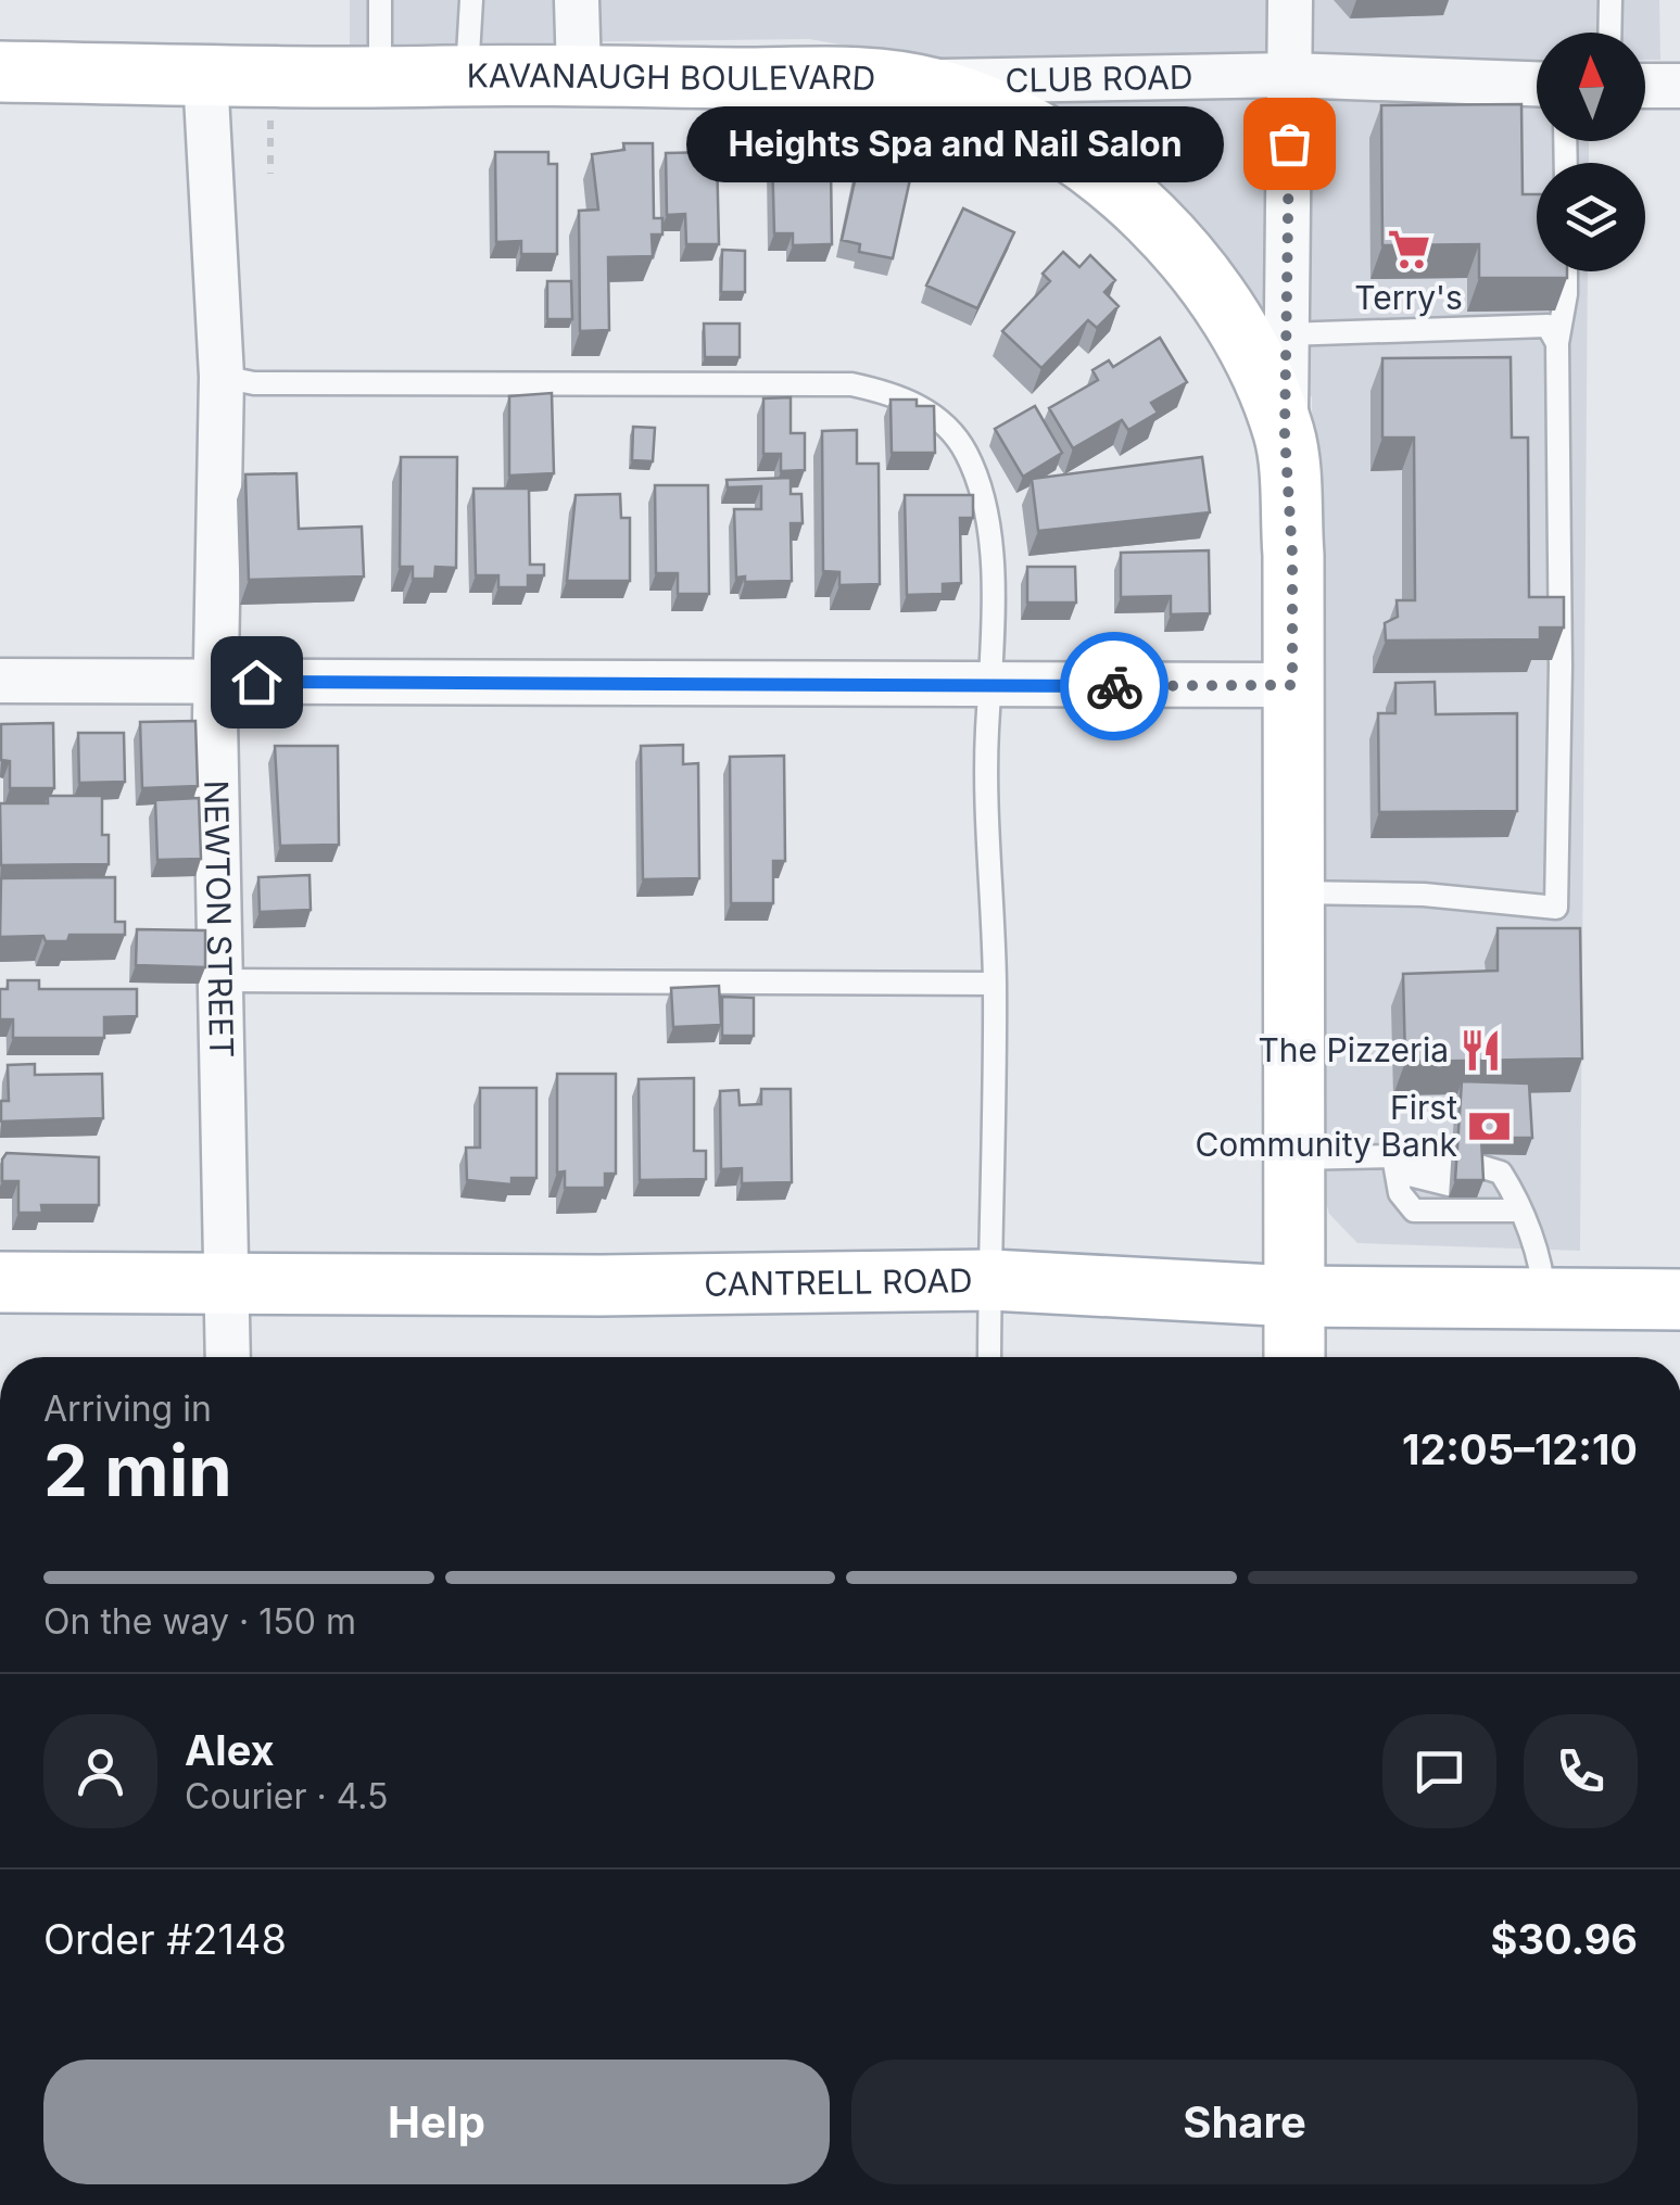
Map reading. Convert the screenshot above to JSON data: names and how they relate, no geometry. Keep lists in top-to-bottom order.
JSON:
{
  "streets": {
    "street": [
      "CLUB ROAD",
      "KAVANAUGH BOULEVARD",
      "NEWTON STREET",
      "CANTRELL ROAD"
    ]
  },
  "crossings": [
    ["CLUB ROAD", "KAVANAUGH BOULEVARD"],
    ["KAVANAUGH BOULEVARD", "NEWTON STREET"],
    ["KAVANAUGH BOULEVARD", "CANTRELL ROAD"],
    ["NEWTON STREET", "CANTRELL ROAD"]
  ],
  "places": {
    "other": ["Heights Spa and Nail Salon"],
    "supermarket": ["Terry's"],
    "restaurant": ["The Pizzeria"],
    "bank": ["First Community Bank"]
  },
  "north": "top",
  "page": {
    "bubble": "Heights Spa and Nail Salon",
    "heading": ["2 min", "Arriving in", "12:05–12:10"],
    "panel": [
      "Alex",
      "Courier · 4.5",
      "Order #2148",
      "$30.96"
    ],
    "bar": "On the way · 150 m",
    "buttons": ["Help", "Share"]
  }
}
